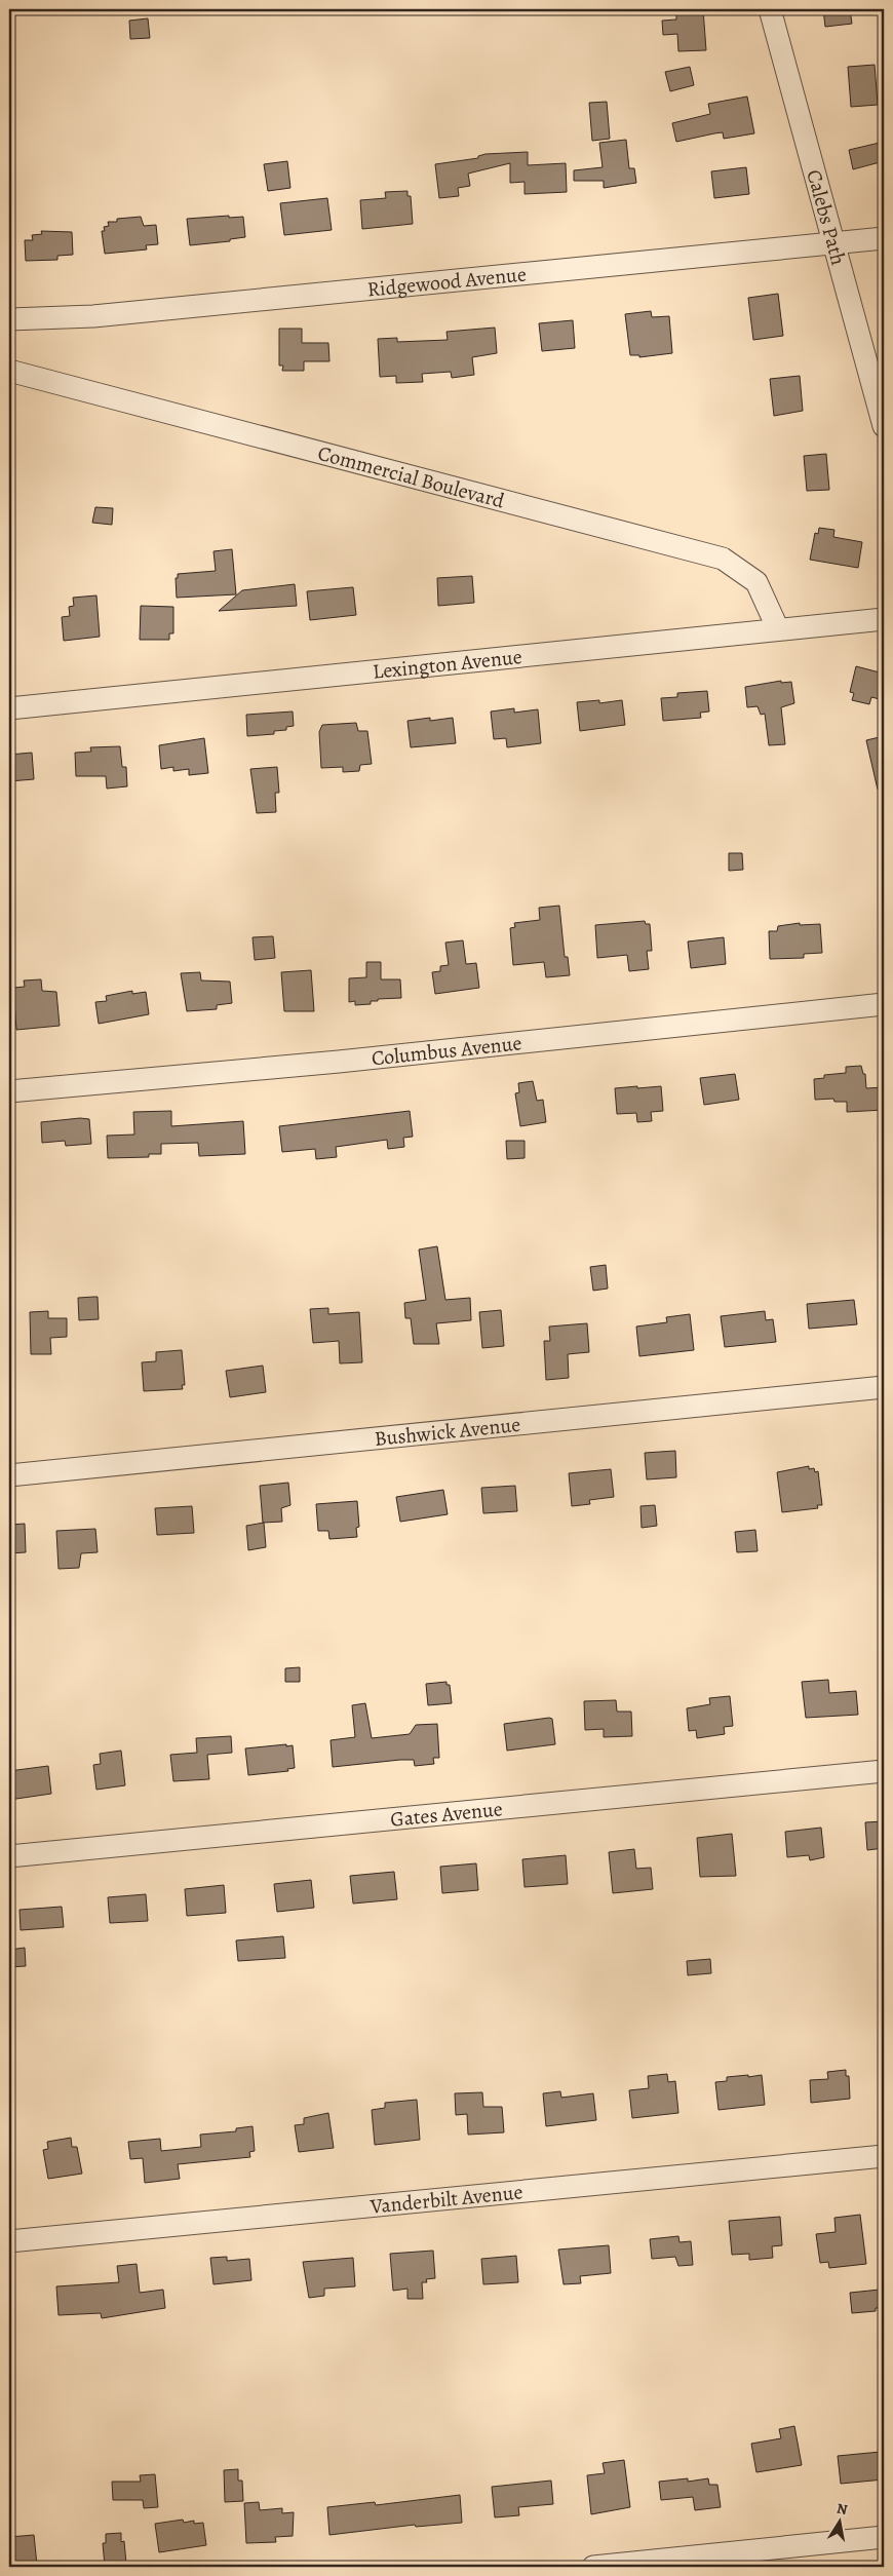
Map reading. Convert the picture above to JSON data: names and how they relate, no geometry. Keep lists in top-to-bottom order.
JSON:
{
  "streets": {
    "street": [
      "Calebs Path",
      "Ridgewood Avenue",
      "Commercial Boulevard",
      "Lexington Avenue",
      "Columbus Avenue",
      "Bushwick Avenue",
      "Gates Avenue",
      "Vanderbilt Avenue"
    ]
  },
  "crossings": [
    ["Calebs Path", "Ridgewood Avenue"],
    ["Commercial Boulevard", "Lexington Avenue"]
  ],
  "north": "top"
}
